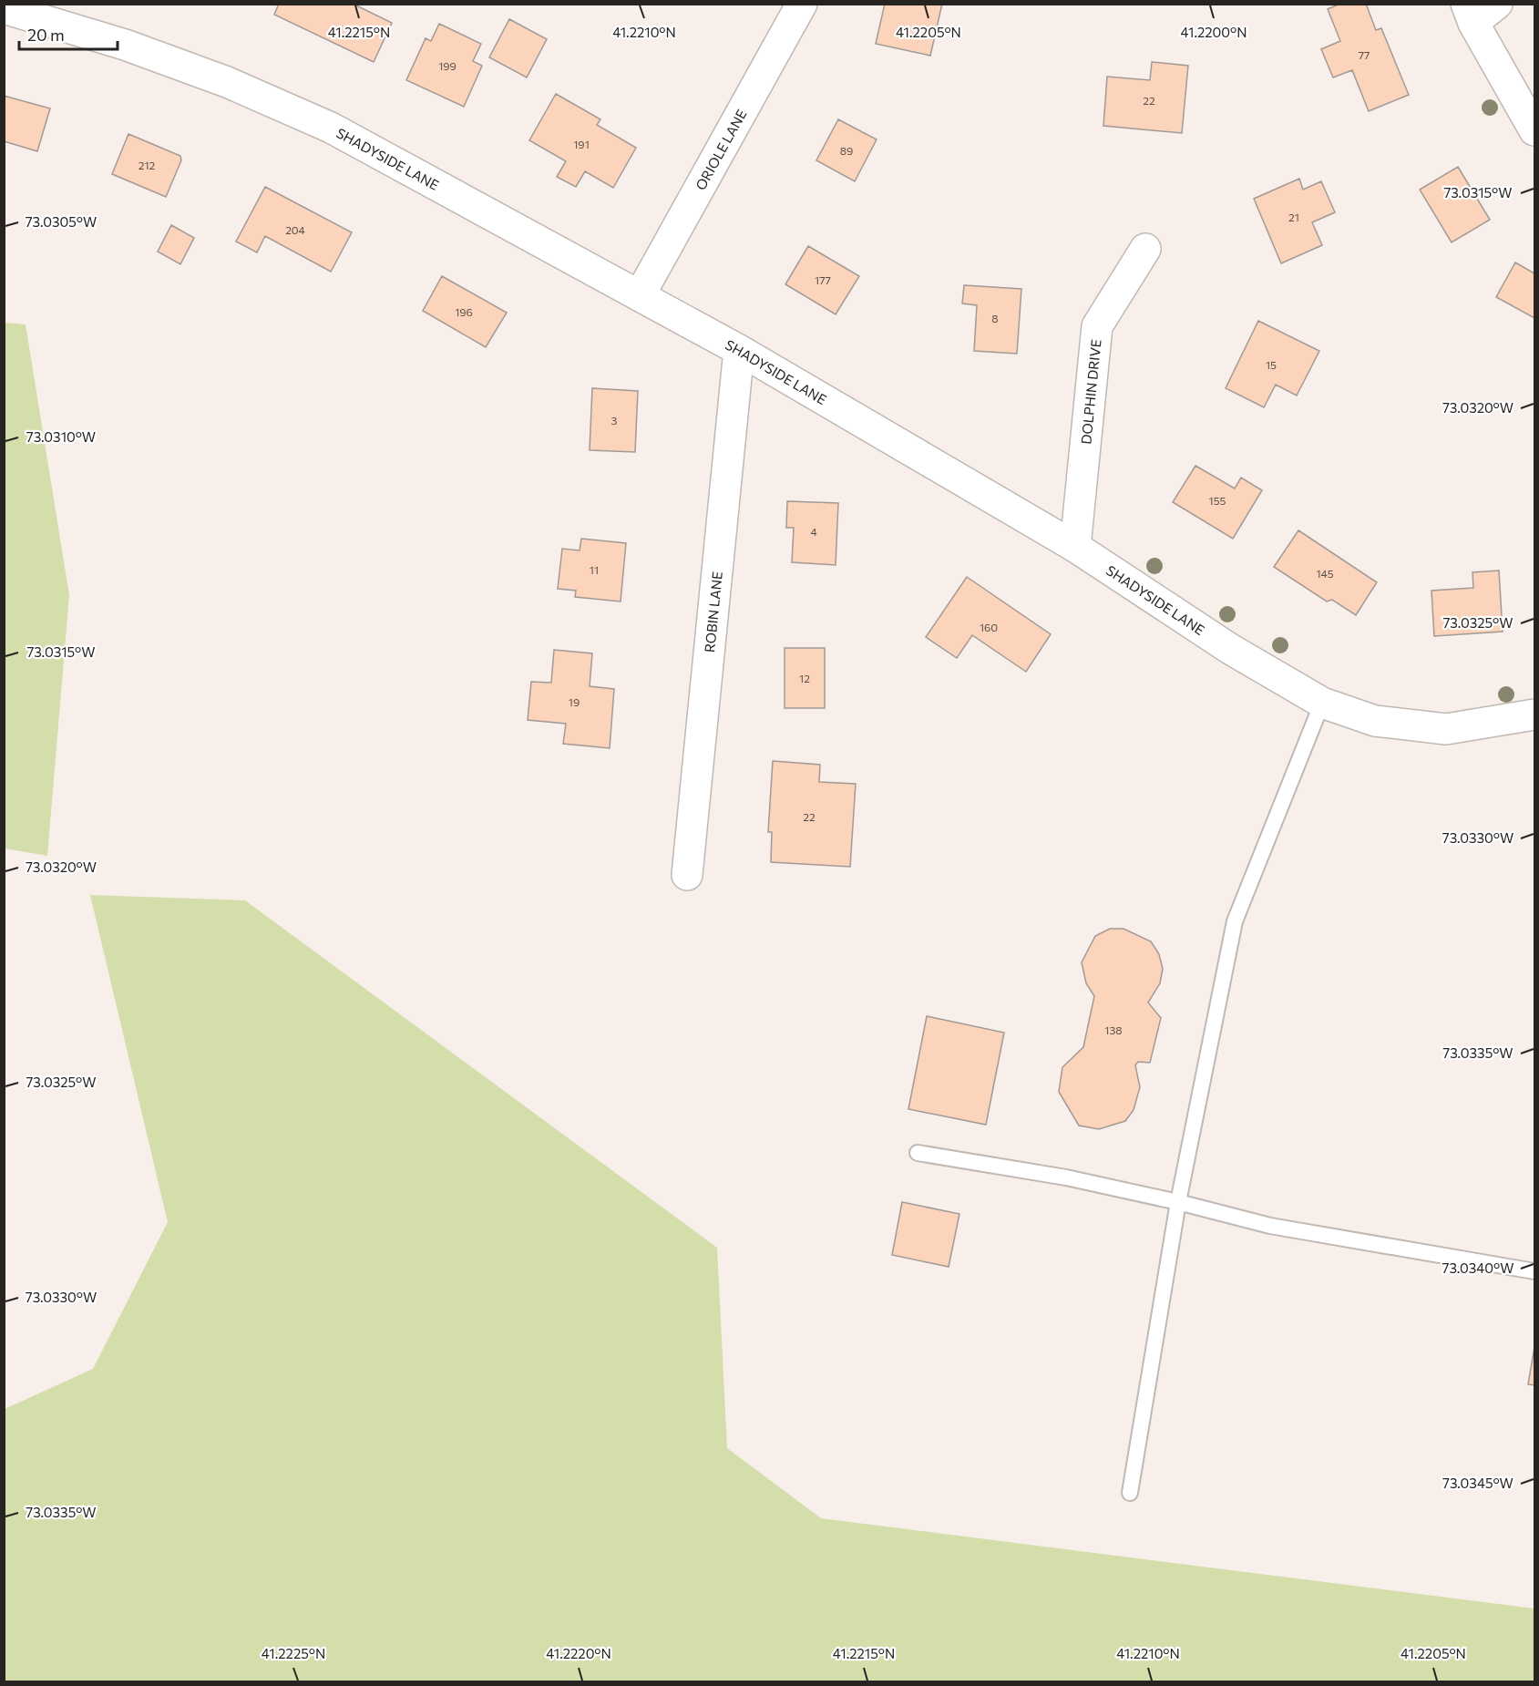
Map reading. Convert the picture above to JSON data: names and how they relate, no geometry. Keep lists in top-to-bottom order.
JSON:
{
  "streets": {
    "street": [
      "ORIOLE LANE",
      "SHADYSIDE LANE",
      "DOLPHIN DRIVE",
      "ROBIN LANE"
    ]
  },
  "crossings": [
    ["ORIOLE LANE", "SHADYSIDE LANE"],
    ["SHADYSIDE LANE", "DOLPHIN DRIVE"],
    ["SHADYSIDE LANE", "ROBIN LANE"]
  ],
  "house_numbers": [
    "77",
    "199",
    "22",
    "191",
    "89",
    "212",
    "21",
    "204",
    "177",
    "196",
    "8",
    "15",
    "3",
    "155",
    "4",
    "11",
    "145",
    "160",
    "12",
    "19",
    "22",
    "138"
  ],
  "scale_bar": "20 m",
  "coordinates": [
    "41.2215°N",
    "41.2210°N",
    "41.2205°N",
    "41.2200°N",
    "73.0315°W",
    "73.0305°W",
    "73.0320°W",
    "73.0310°W",
    "73.0325°W",
    "73.0330°W",
    "73.0335°W",
    "73.0340°W",
    "73.0345°W",
    "41.2225°N",
    "41.2220°N"
  ]
}
